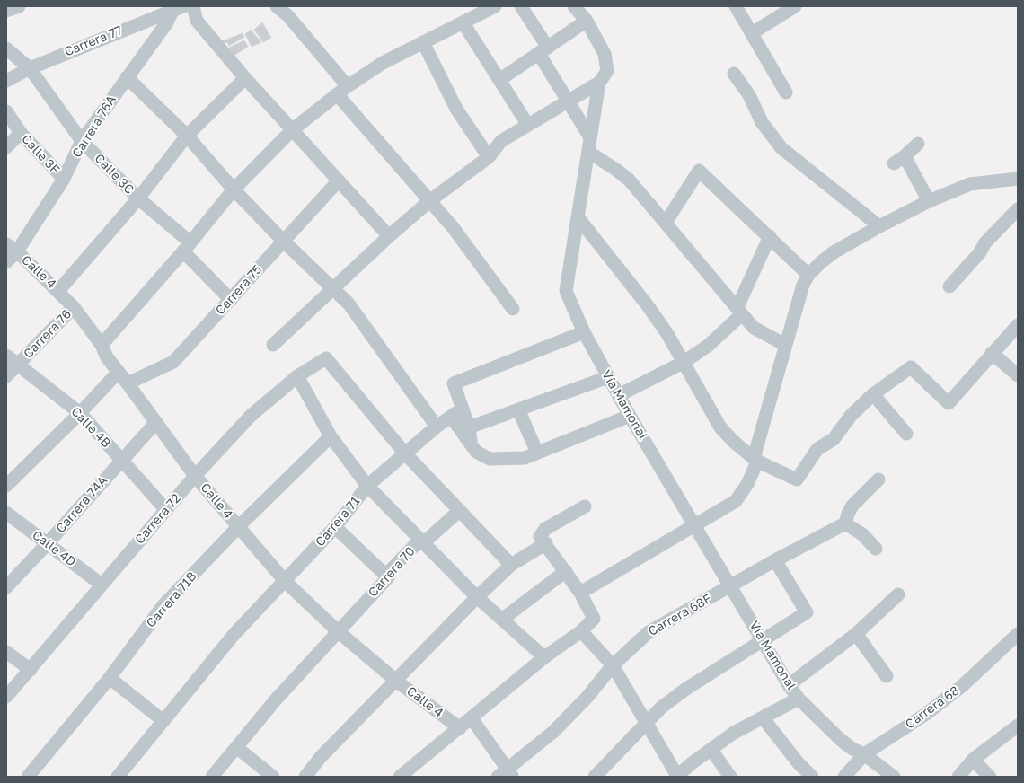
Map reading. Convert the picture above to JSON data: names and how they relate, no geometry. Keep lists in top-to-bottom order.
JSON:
{
  "streets": {
    "street": [
      "Carrera 77",
      "Carrera 76A",
      "Calle 3F",
      "Calle 3C",
      "Calle 4",
      "Carrera 75",
      "Carrera 76",
      "Vía Mamonal",
      "Calle 4B",
      "Carrera 74A",
      "Carrera 72",
      "Carrera 71",
      "Calle 4D",
      "Carrera 70",
      "Carrera 71B",
      "Carrera 68F",
      "Carrera 68"
    ]
  },
  "crossings": [
    ["Carrera 77", "Carrera 76A"],
    ["Carrera 77", "Calle 3C"],
    ["Carrera 76A", "Calle 3F"],
    ["Carrera 76A", "Calle 3C"],
    ["Carrera 76A", "Calle 4"],
    ["Calle 3C", "Carrera 75"],
    ["Calle 4", "Carrera 75"],
    ["Calle 4", "Carrera 76"],
    ["Calle 4", "Carrera 74A"],
    ["Calle 4", "Carrera 72"],
    ["Calle 4", "Carrera 71"],
    ["Calle 4", "Carrera 70"],
    ["Calle 4", "Carrera 71B"],
    ["Carrera 76", "Calle 4B"],
    ["Vía Mamonal", "Carrera 68F"],
    ["Vía Mamonal", "Carrera 68"],
    ["Calle 4B", "Carrera 74A"],
    ["Calle 4B", "Carrera 72"],
    ["Carrera 74A", "Calle 4D"],
    ["Carrera 72", "Carrera 71"],
    ["Carrera 72", "Calle 4D"]
  ]
}
